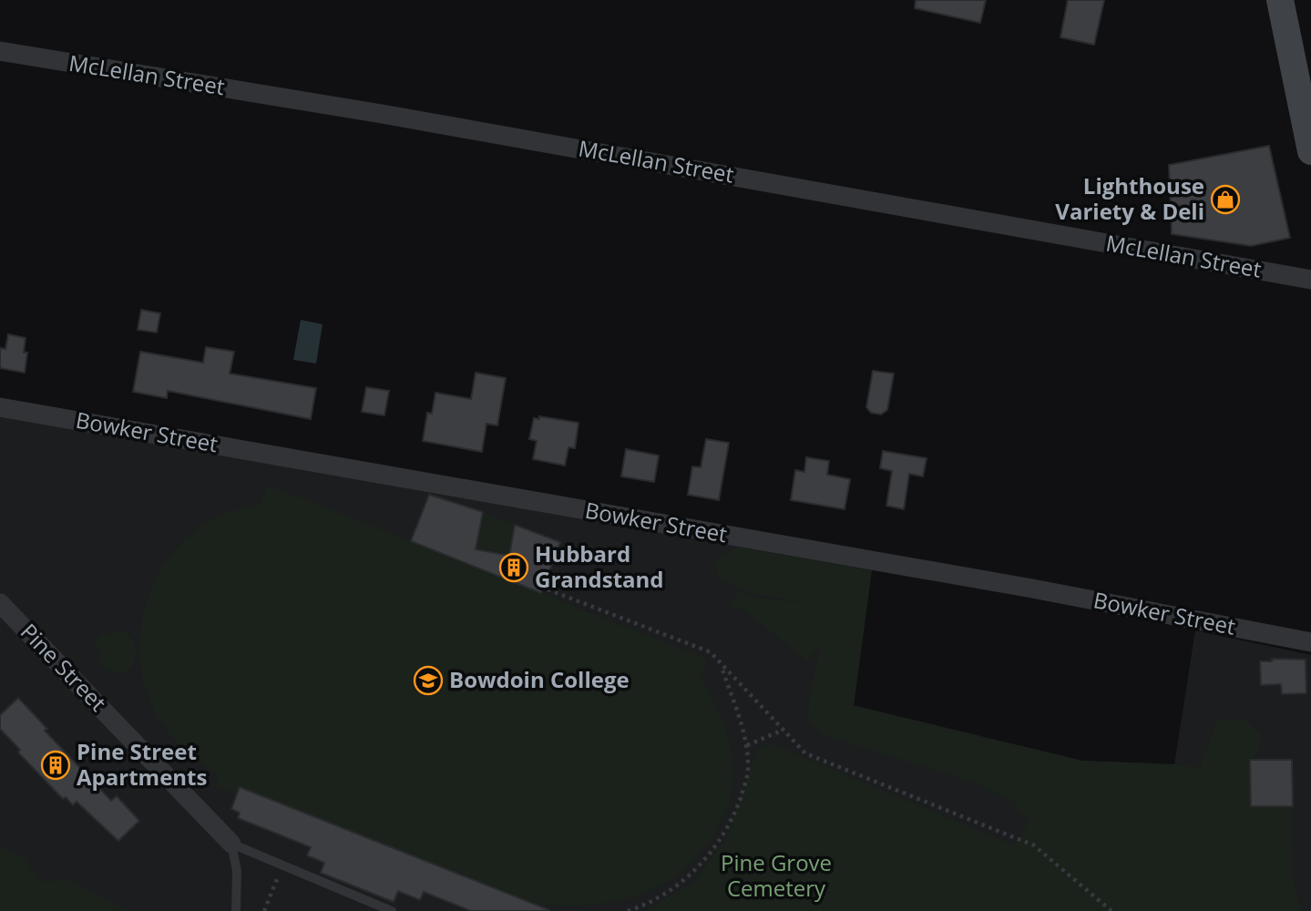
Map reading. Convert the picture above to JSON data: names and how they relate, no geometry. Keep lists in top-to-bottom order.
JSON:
{
  "streets": {
    "street": ["McLellan Street", "Bowker Street", "Pine Street"]
  },
  "parks": ["Pine Grove Cemetery"],
  "places": {
    "shop": ["Lighthouse Variety & Deli"],
    "building": ["Hubbard Grandstand", "Pine Street Apartments"],
    "school or university": ["Bowdoin College"]
  }
}
